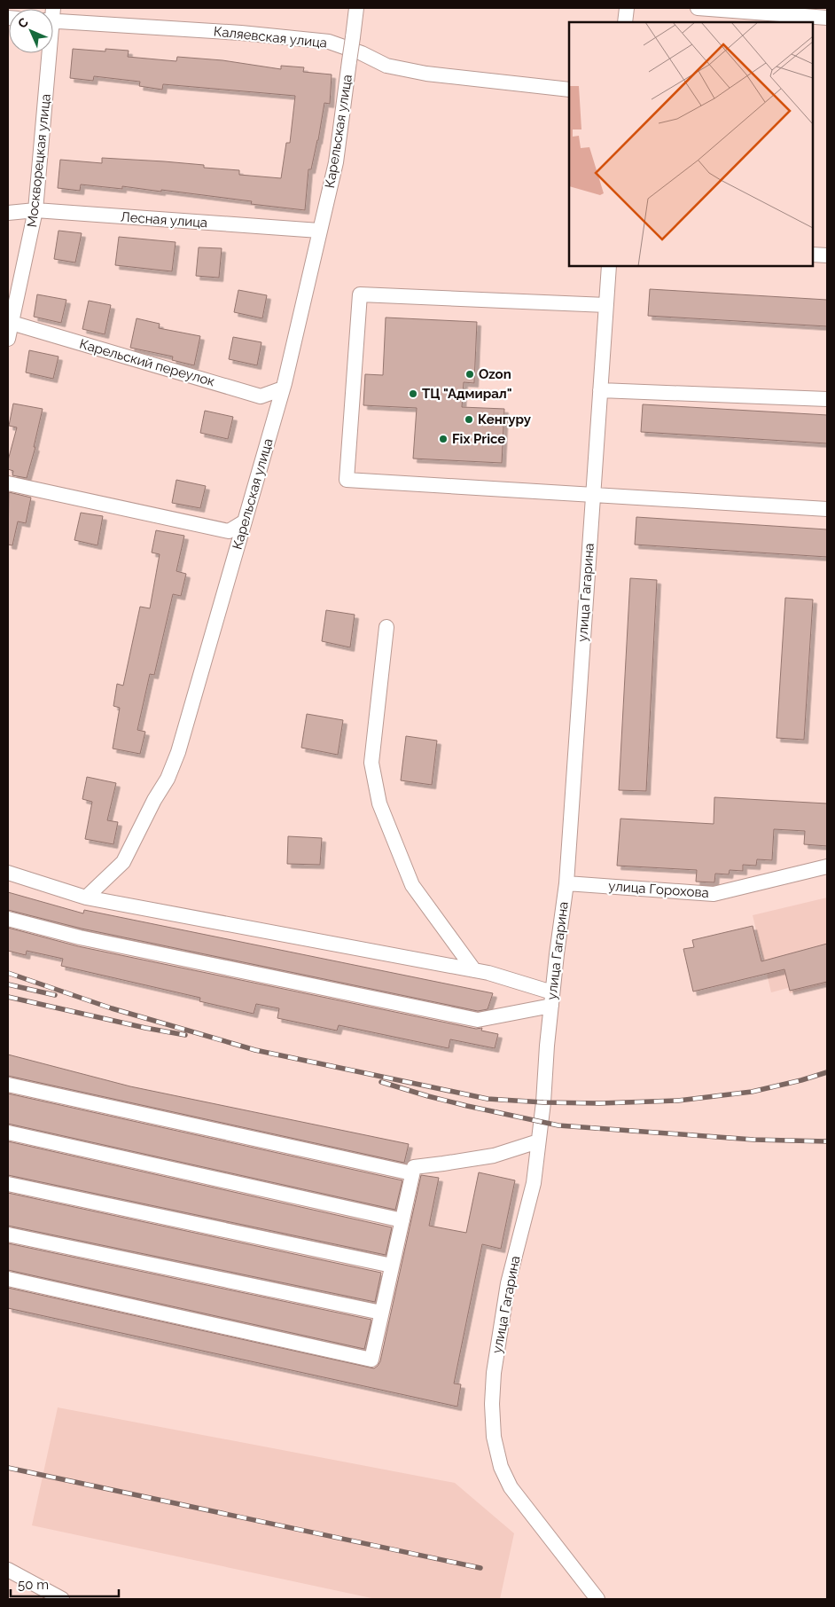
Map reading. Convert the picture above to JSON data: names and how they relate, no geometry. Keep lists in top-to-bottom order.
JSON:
{
  "streets": {
    "street": [
      "Каляевская улица",
      "Карельская улица",
      "Москворецкая улица",
      "Лесная улица",
      "Карельский переулок",
      "улица Гагарина",
      "улица Горохова"
    ]
  },
  "crossings": [
    ["Карельская улица", "Лесная улица"],
    ["Карельская улица", "Карельский переулок"],
    ["Москворецкая улица", "Лесная улица"],
    ["Москворецкая улица", "Карельский переулок"],
    ["улица Гагарина", "улица Горохова"]
  ],
  "places": [
    "Ozon",
    "ТЦ \"Адмирал\"",
    "Кенгуру",
    "Fix Price"
  ],
  "scale_bar": "50 m",
  "north": "top left"
}
